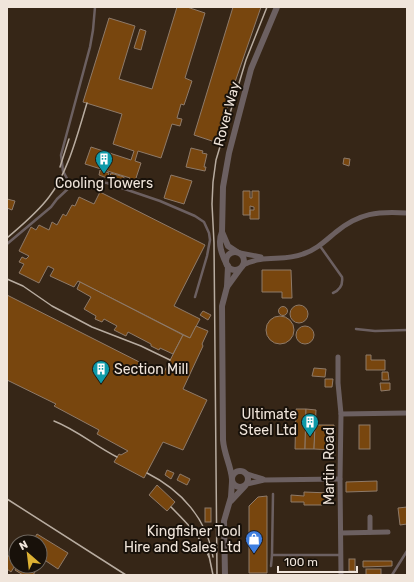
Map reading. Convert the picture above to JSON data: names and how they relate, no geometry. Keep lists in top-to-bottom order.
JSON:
{
  "streets": {
    "street": ["Rover Way", "Martin Road"]
  },
  "places": {
    "building": ["Cooling Towers", "Section Mill", "Ultimate Steel Ltd"],
    "shop": ["Kingfisher Tool Hire and Sales Ltd"]
  },
  "scale_bar": "100 m",
  "north": "top left"
}
